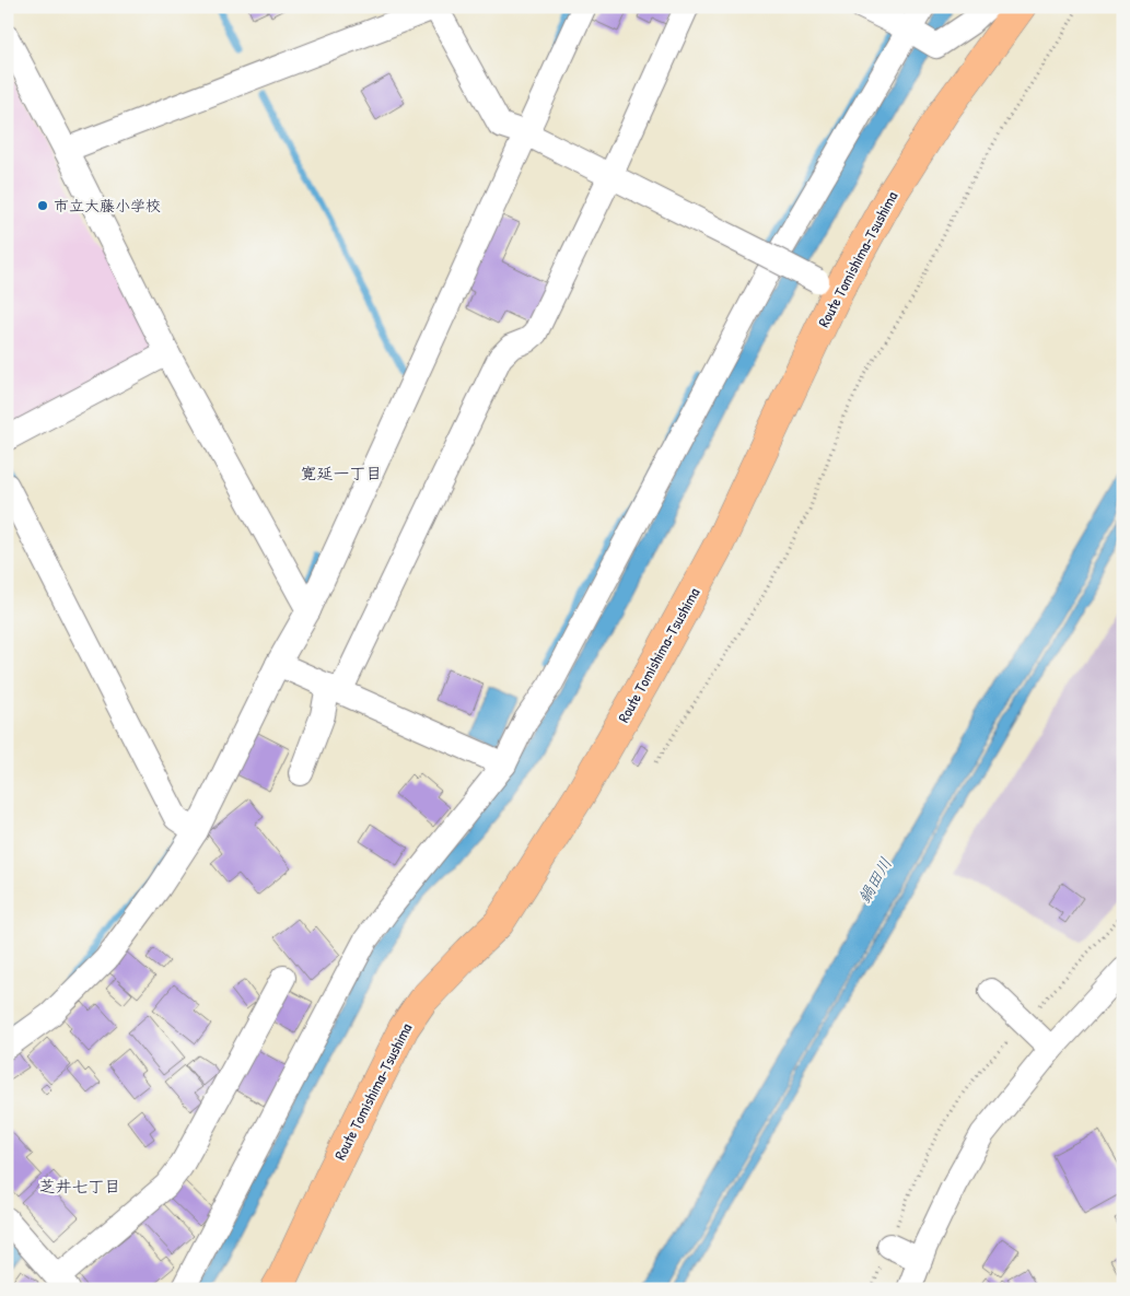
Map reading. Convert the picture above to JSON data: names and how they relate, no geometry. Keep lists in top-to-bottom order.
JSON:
{
  "streets": {
    "main road": ["Route Tomishima-Tsushima"]
  },
  "districts": ["寛延一丁目", "芝井七丁目"],
  "water": ["鍋田川"],
  "places": ["市立大藤小学校"]
}
